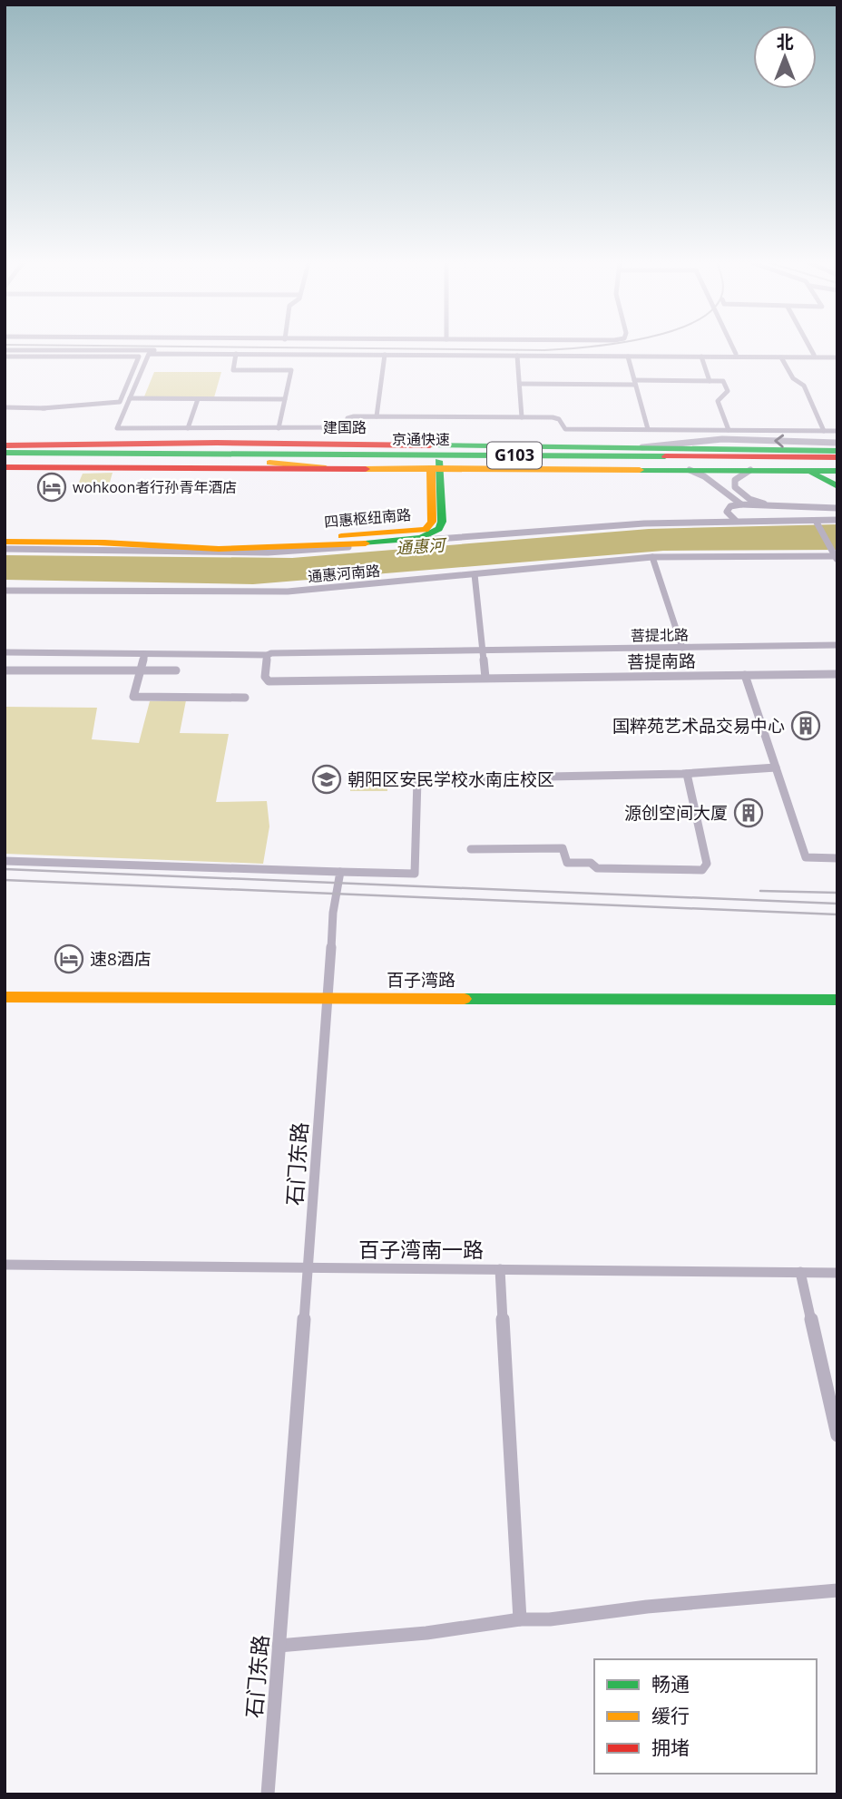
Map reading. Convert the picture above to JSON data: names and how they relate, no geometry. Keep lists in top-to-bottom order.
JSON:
{
  "streets": {
    "main road": [
      "建国路",
      "京通快速",
      "G103",
      "四惠枢纽南路",
      "百子湾路"
    ],
    "street": [
      "通惠河南路",
      "菩提北路",
      "菩提南路",
      "石门东路",
      "百子湾南一路"
    ]
  },
  "crossings": [
    ["菩提北路", "菩提南路"],
    ["百子湾路", "石门东路"],
    ["石门东路", "百子湾南一路"]
  ],
  "water": ["通惠河"],
  "places": {
    "hotel": ["wohkoon者行孙青年酒店", "速8酒店"],
    "building": ["国粹苑艺术品交易中心", "源创空间大厦"],
    "school or university": ["朝阳区安民学校水南庄校区"]
  },
  "legend": ["畅通", "缓行", "拥堵"],
  "north": "top"
}
